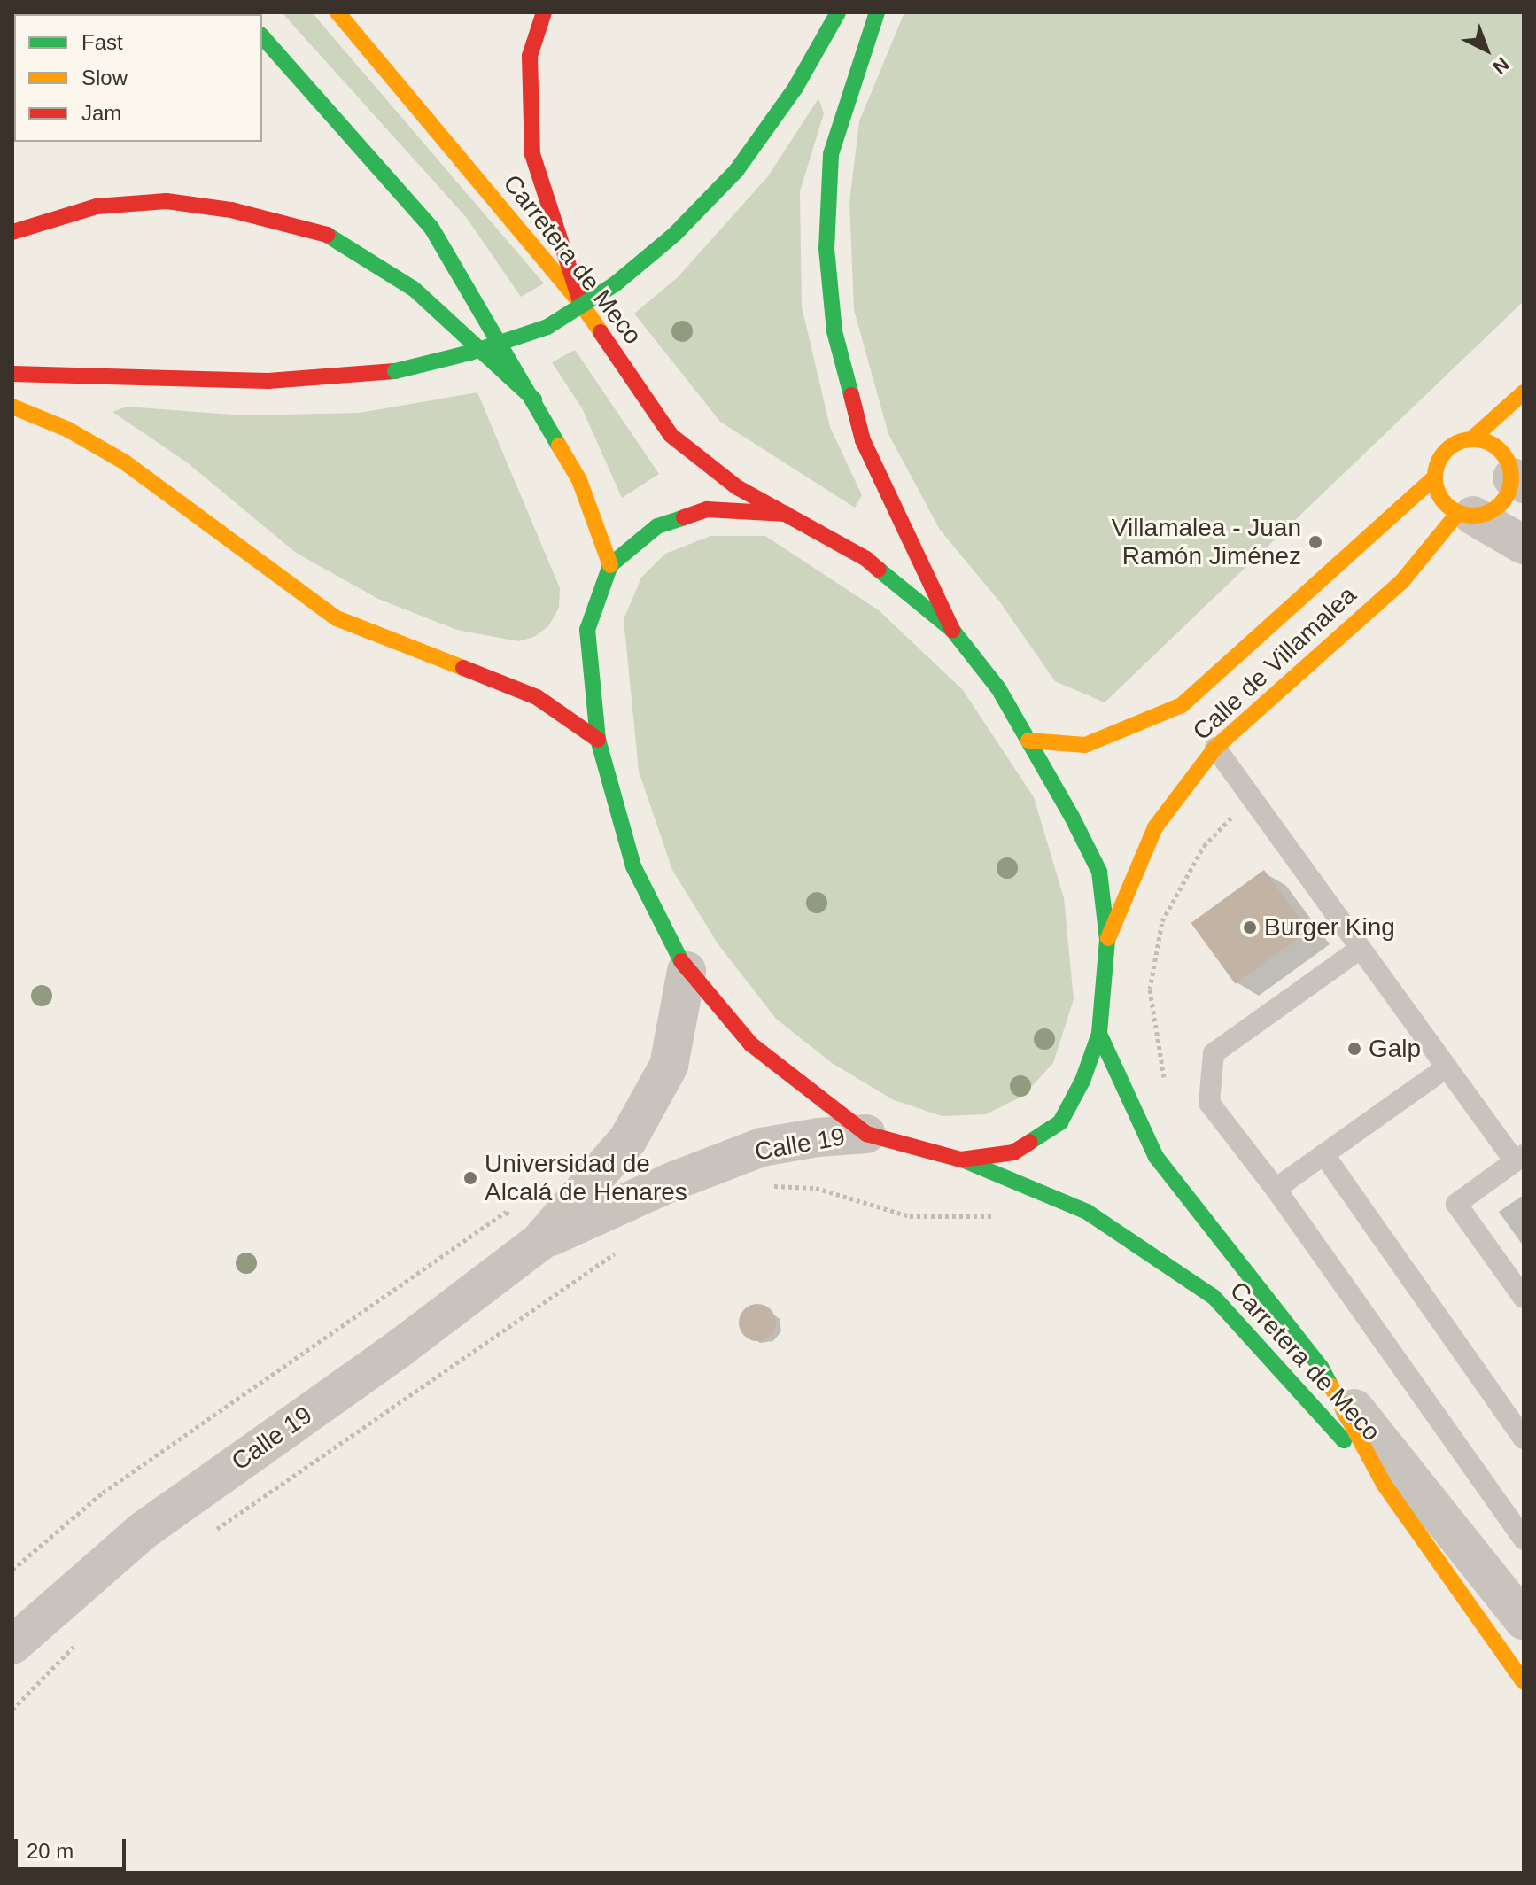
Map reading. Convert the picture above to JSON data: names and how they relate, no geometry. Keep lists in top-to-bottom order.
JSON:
{
  "streets": {
    "main road": ["Carretera de Meco", "Calle de Villamalea"],
    "street": ["Calle 19"]
  },
  "crossings": [
    ["Carretera de Meco", "Calle 19"]
  ],
  "places": [
    "Villamalea - Juan Ramón Jiménez",
    "Burger King",
    "Galp",
    "Universidad de Alcalá de Henares"
  ],
  "legend": ["Fast", "Slow", "Jam"],
  "scale_bar": "20 m",
  "north": "bottom right"
}
